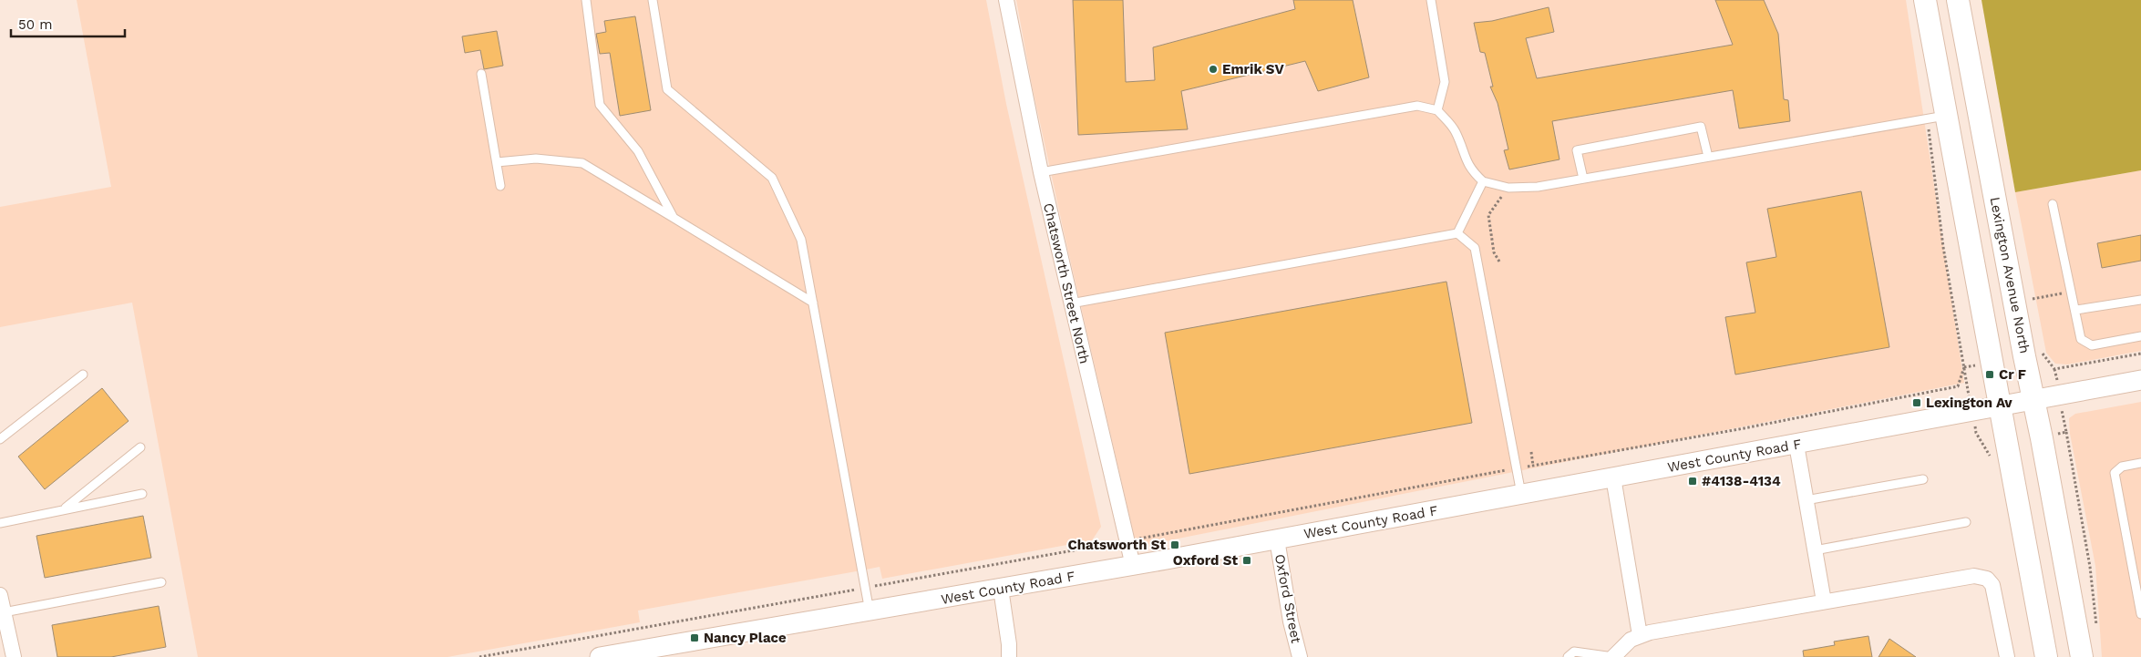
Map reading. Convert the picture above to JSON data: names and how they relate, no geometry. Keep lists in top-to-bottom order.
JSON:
{
  "streets": {
    "main road": ["Lexington Avenue North"],
    "street": ["Chatsworth Street North", "West County Road F", "Oxford Street"]
  },
  "crossings": [
    ["Lexington Avenue North", "West County Road F"],
    ["Chatsworth Street North", "West County Road F"],
    ["West County Road F", "Oxford Street"]
  ],
  "places": {
    "other": ["Emrik SV"],
    "transit": [
      "Cr F",
      "Lexington Av",
      "#4138-4134",
      "Chatsworth St",
      "Oxford St",
      "Nancy Place"
    ]
  },
  "scale_bar": "50 m"
}
